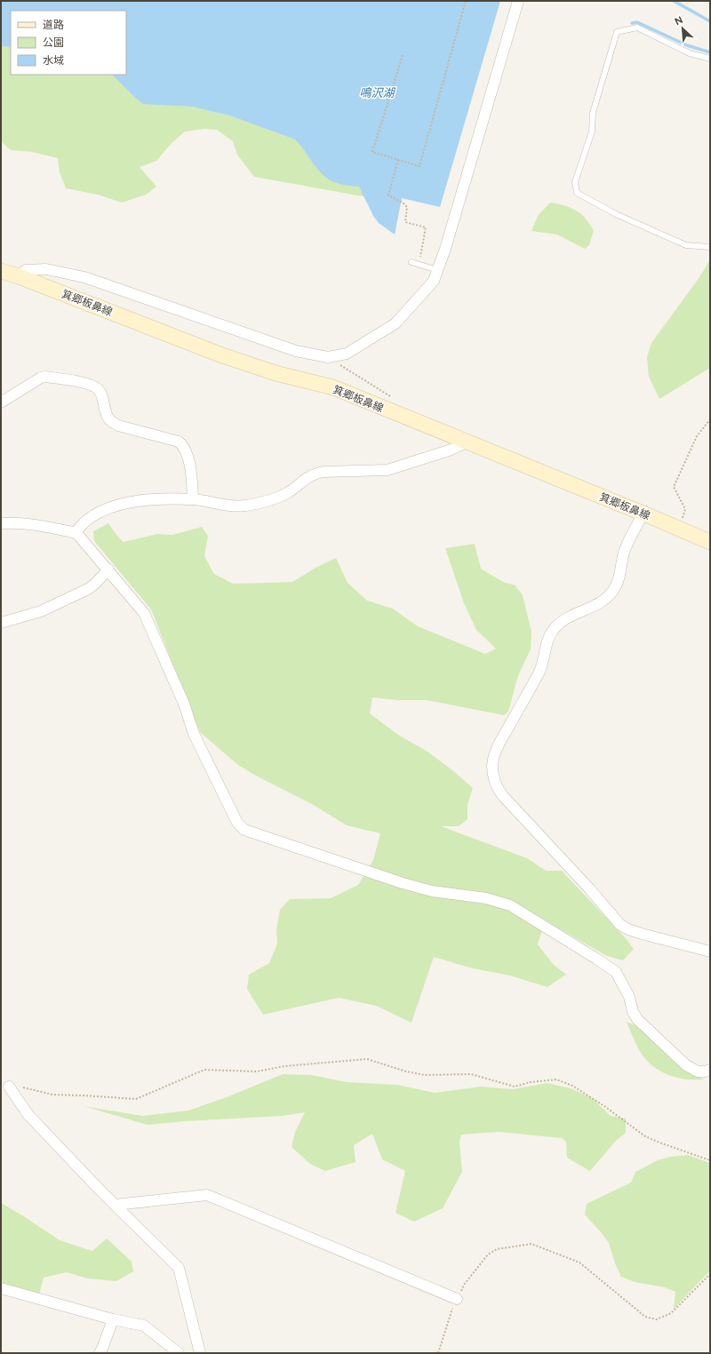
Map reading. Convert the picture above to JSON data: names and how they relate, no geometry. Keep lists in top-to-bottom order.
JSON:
{
  "streets": {
    "main road": ["箕郷板鼻線"]
  },
  "water": ["鳴沢湖"],
  "legend": ["道路", "公園", "水域"],
  "north": "top left"
}
